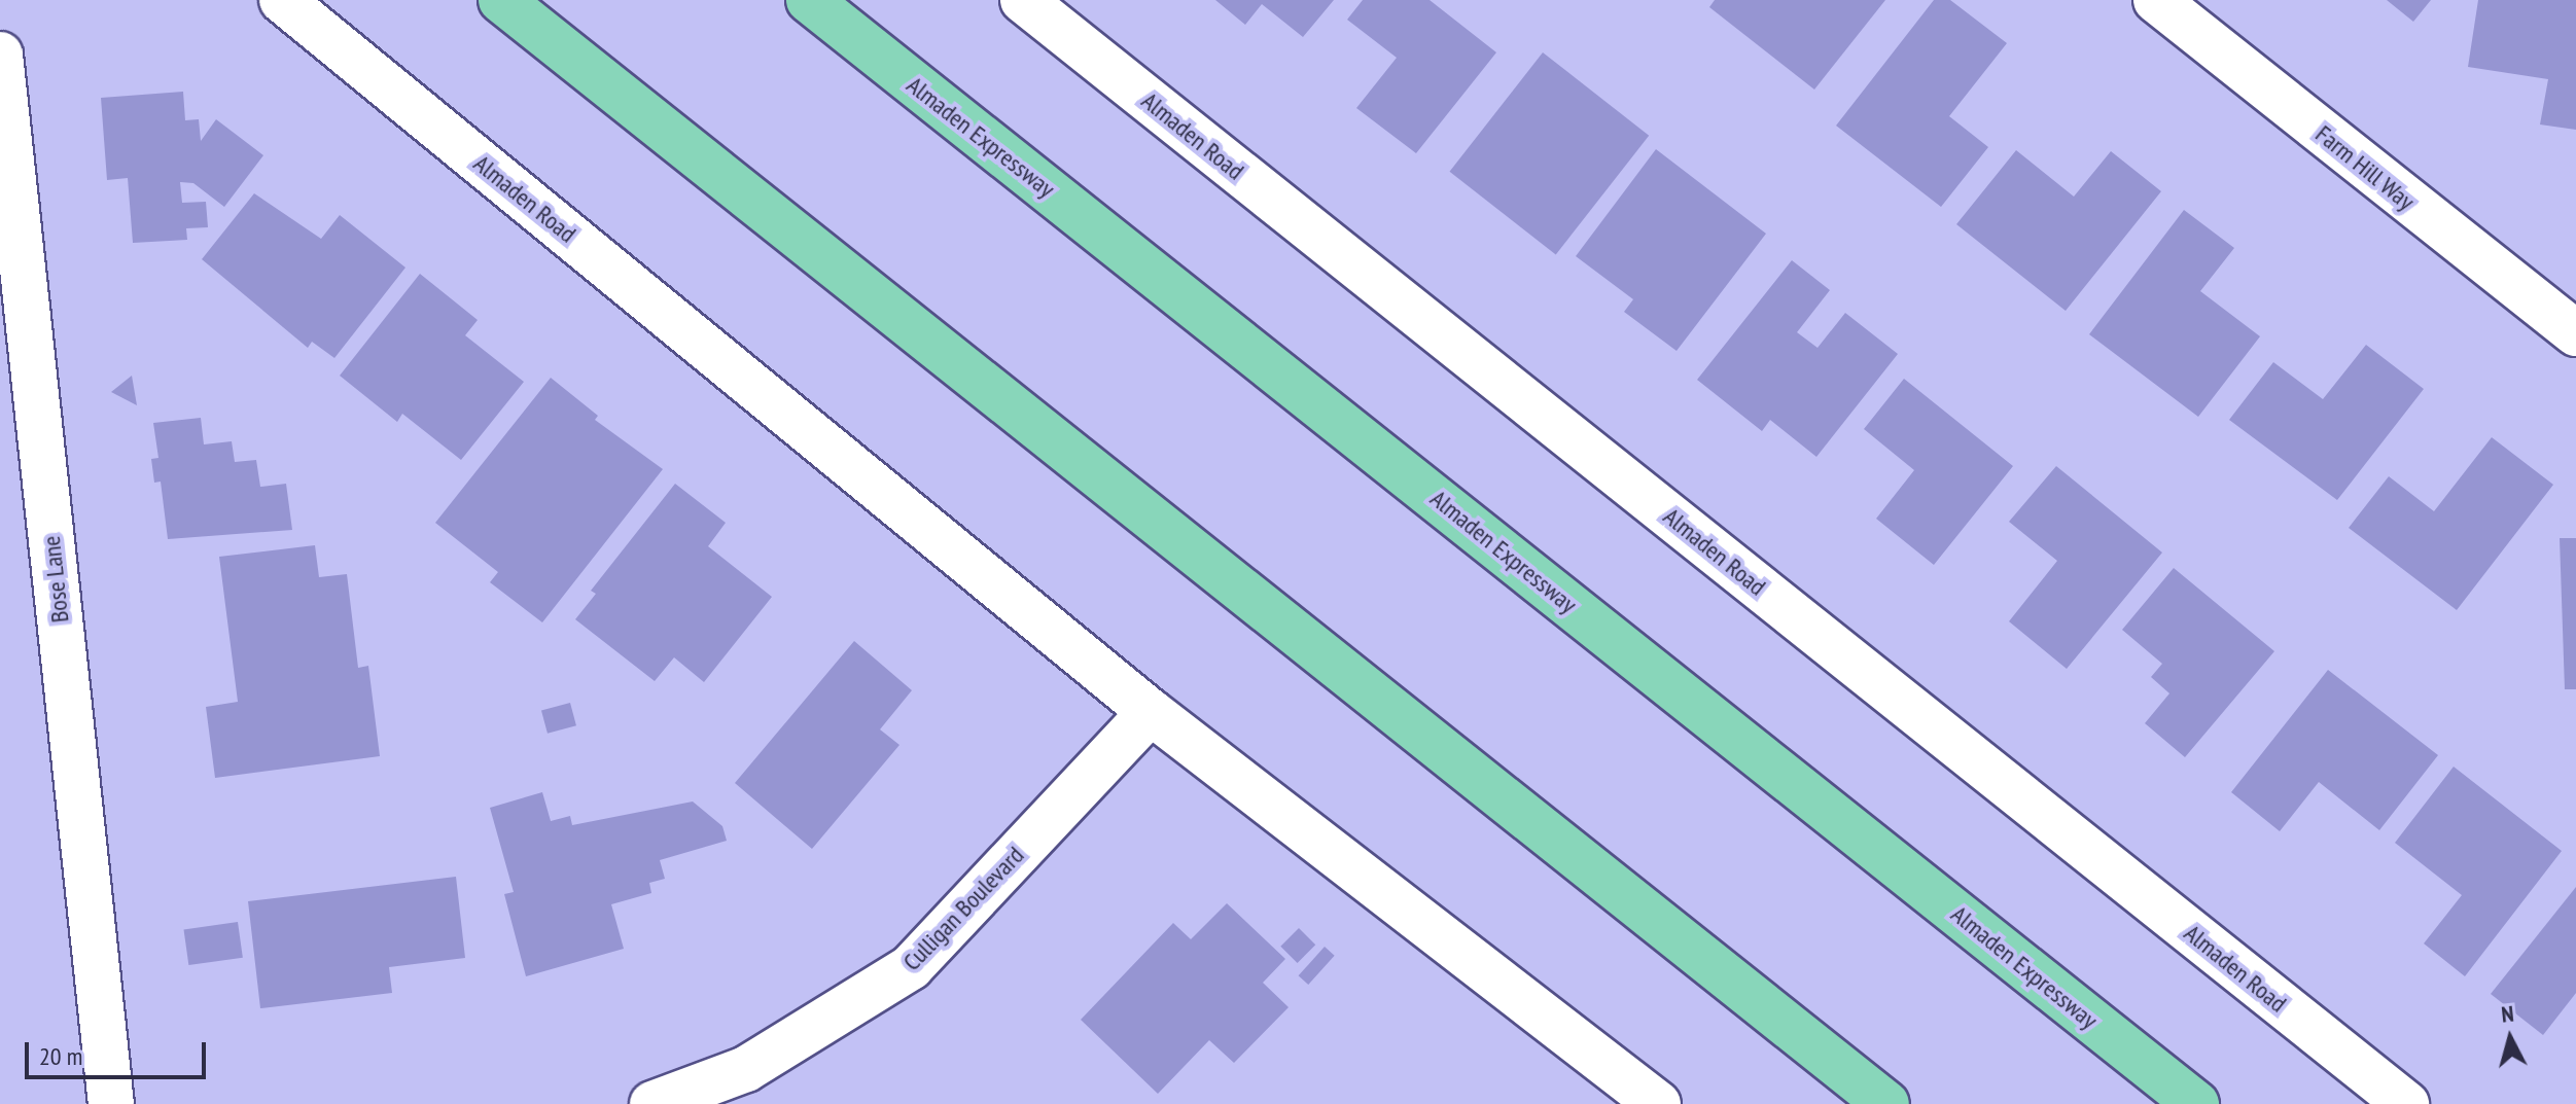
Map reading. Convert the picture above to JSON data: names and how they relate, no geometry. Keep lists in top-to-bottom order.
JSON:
{
  "streets": {
    "main road": ["Almaden Expressway"],
    "street": [
      "Almaden Road",
      "Farm Hill Way",
      "Bose Lane",
      "Culligan Boulevard"
    ]
  },
  "crossings": [
    ["Almaden Road", "Culligan Boulevard"]
  ],
  "scale_bar": "20 m",
  "north": "top"
}
